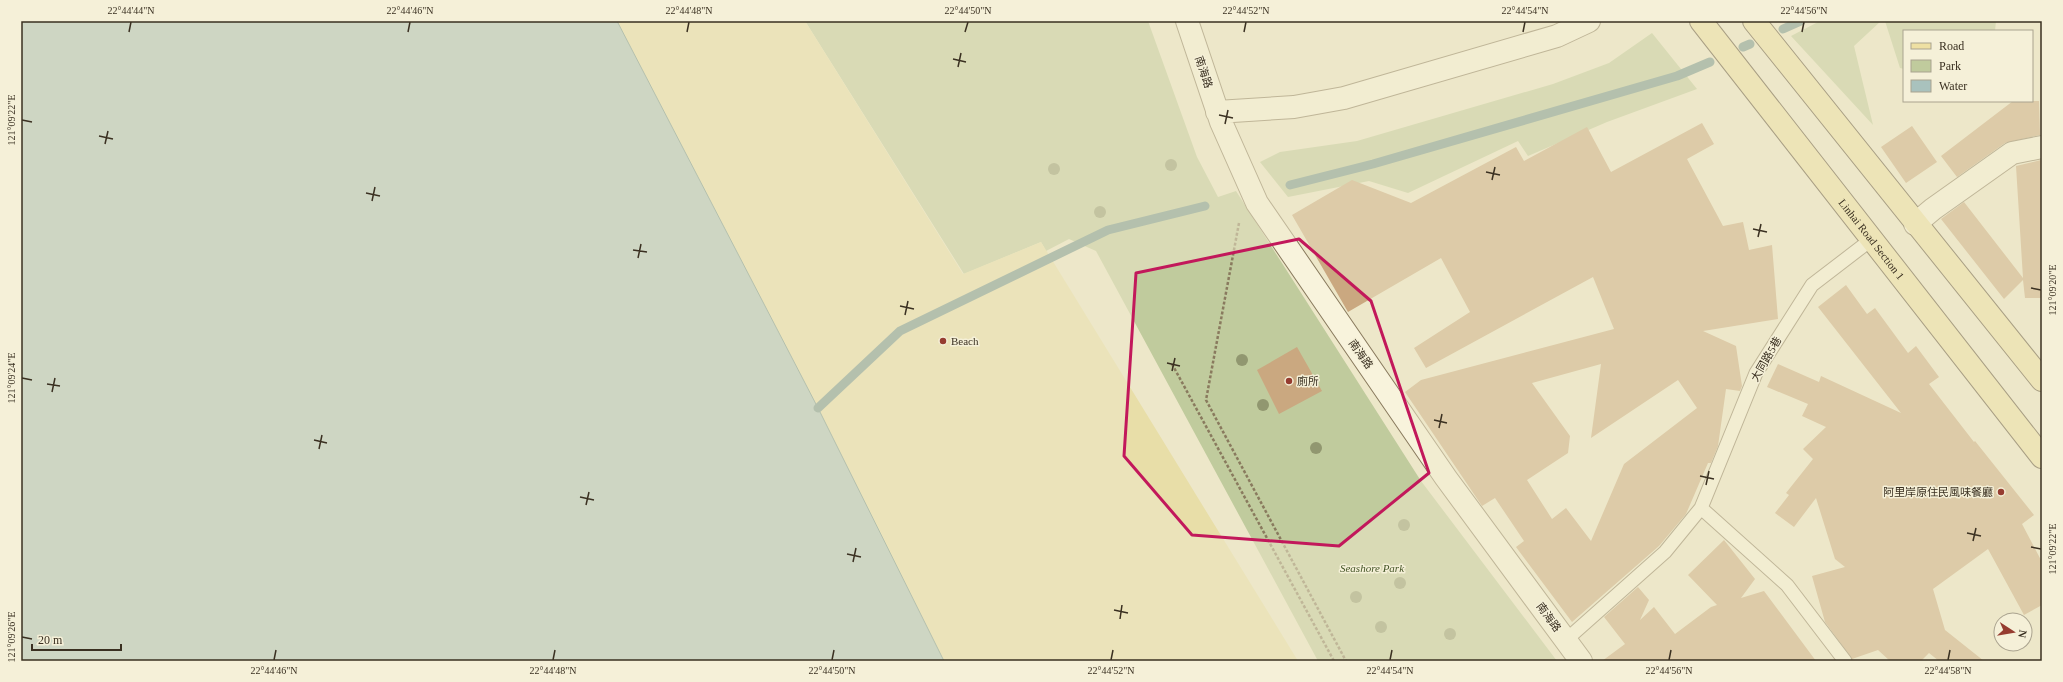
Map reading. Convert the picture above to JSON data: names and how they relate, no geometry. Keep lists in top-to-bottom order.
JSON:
{
  "streets": {
    "main road": ["Linhai Road Section 1"],
    "street": ["南海路"],
    "lane": ["大同路5巷"]
  },
  "crossings": [
    ["南海路", "大同路5巷"],
    ["Linhai Road Section 1", "大同路5巷"]
  ],
  "parks": ["Seashore Park"],
  "places": ["Beach", "廁所", "阿里岸原住民風味餐廳"],
  "legend": ["Road", "Park", "Water"],
  "scale_bar": "20 m",
  "north": "right",
  "coordinates": [
    "22°44'44\"N",
    "22°44'46\"N",
    "22°44'48\"N",
    "22°44'50\"N",
    "22°44'52\"N",
    "22°44'54\"N",
    "22°44'56\"N",
    "121°09'22\"E",
    "121°09'20\"E",
    "121°09'24\"E",
    "121°09'26\"E",
    "22°44'58\"N"
  ]
}
